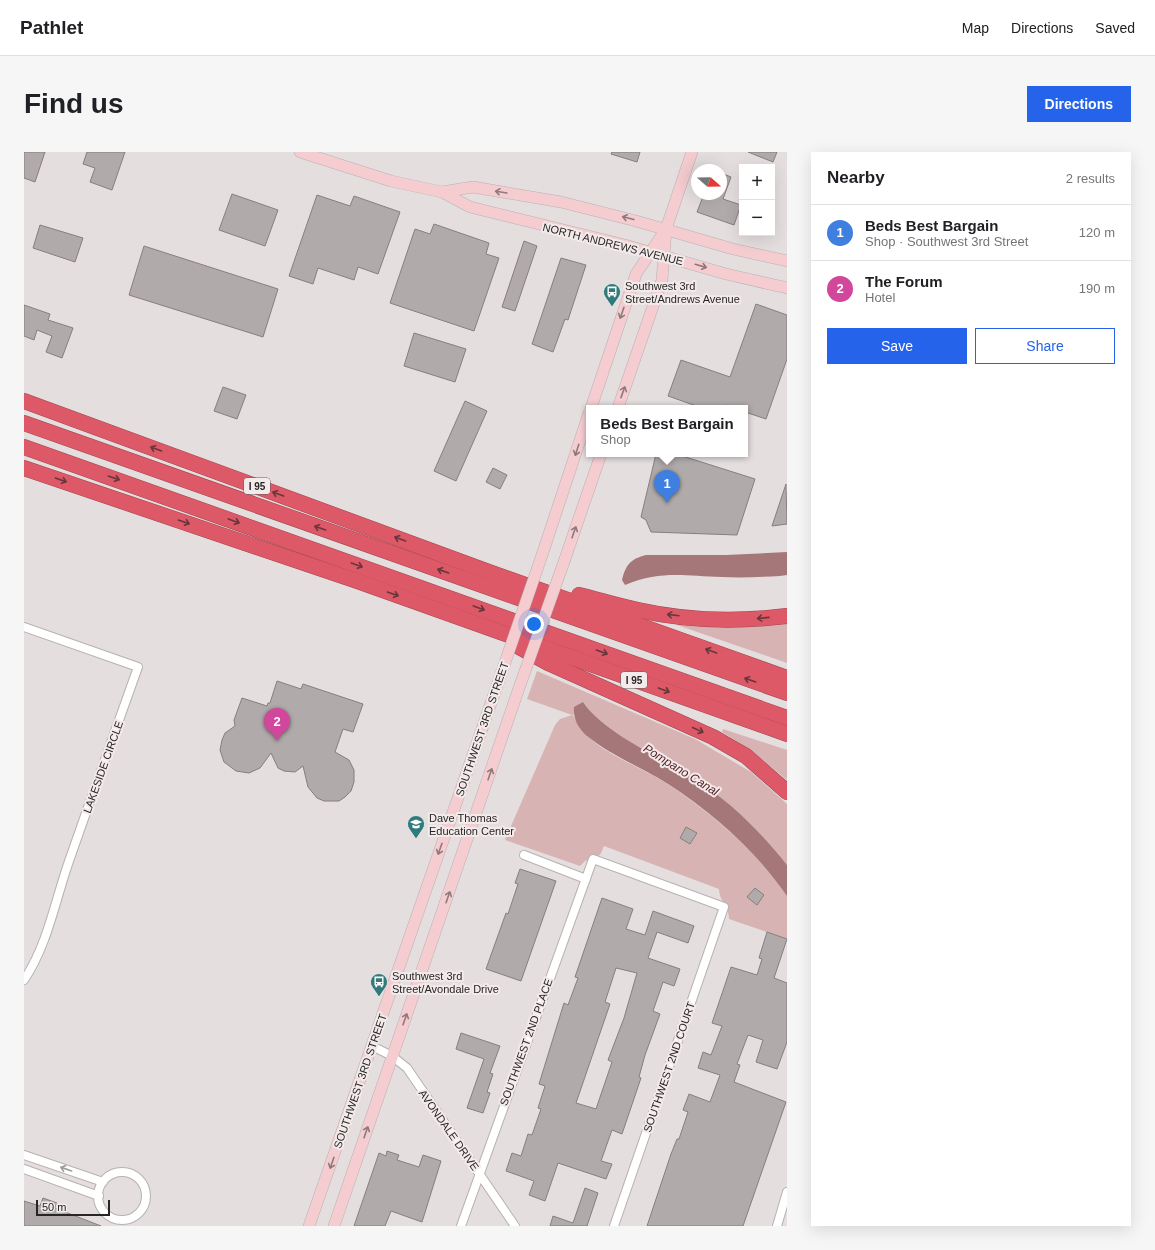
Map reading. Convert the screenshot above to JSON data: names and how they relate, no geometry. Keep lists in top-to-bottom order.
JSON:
{
  "streets": {
    "highway": ["I 95"],
    "street": [
      "NORTH ANDREWS AVENUE",
      "SOUTHWEST 3RD STREET",
      "LAKESIDE CIRCLE",
      "SOUTHWEST 2ND PLACE",
      "SOUTHWEST 2ND COURT",
      "AVONDALE DRIVE"
    ]
  },
  "crossings": [
    ["SOUTHWEST 3RD STREET", "AVONDALE DRIVE"],
    ["SOUTHWEST 2ND PLACE", "SOUTHWEST 2ND COURT"],
    ["SOUTHWEST 2ND PLACE", "AVONDALE DRIVE"]
  ],
  "water": ["Pompano Canal"],
  "places": {
    "bus stop": ["Southwest 3rd Street/Andrews Avenue", "Southwest 3rd Street/Avondale Drive"],
    "school or university": ["Dave Thomas Education Center"]
  },
  "scale_bar": "50 m",
  "north": "right",
  "page": {
    "header": "Pathlet",
    "nav": ["Map", "Directions", "Saved"],
    "buttons": [
      "Directions",
      ["Save", "Share"]
    ],
    "title": "Find us",
    "heading": ["Nearby", "2 results"],
    "map_buttons": ["+", "−"],
    "list": [
      {
        "mark": "1",
        "name": "Beds Best Bargain",
        "note": "Shop · Southwest 3rd Street",
        "value": "120 m"
      },
      {
        "mark": "2",
        "name": "The Forum",
        "note": "Hotel",
        "value": "190 m"
      }
    ],
    "popup": ["Beds Best Bargain", "Shop"],
    "pins": ["1", "2"],
    "scale": "50 m"
  }
}
